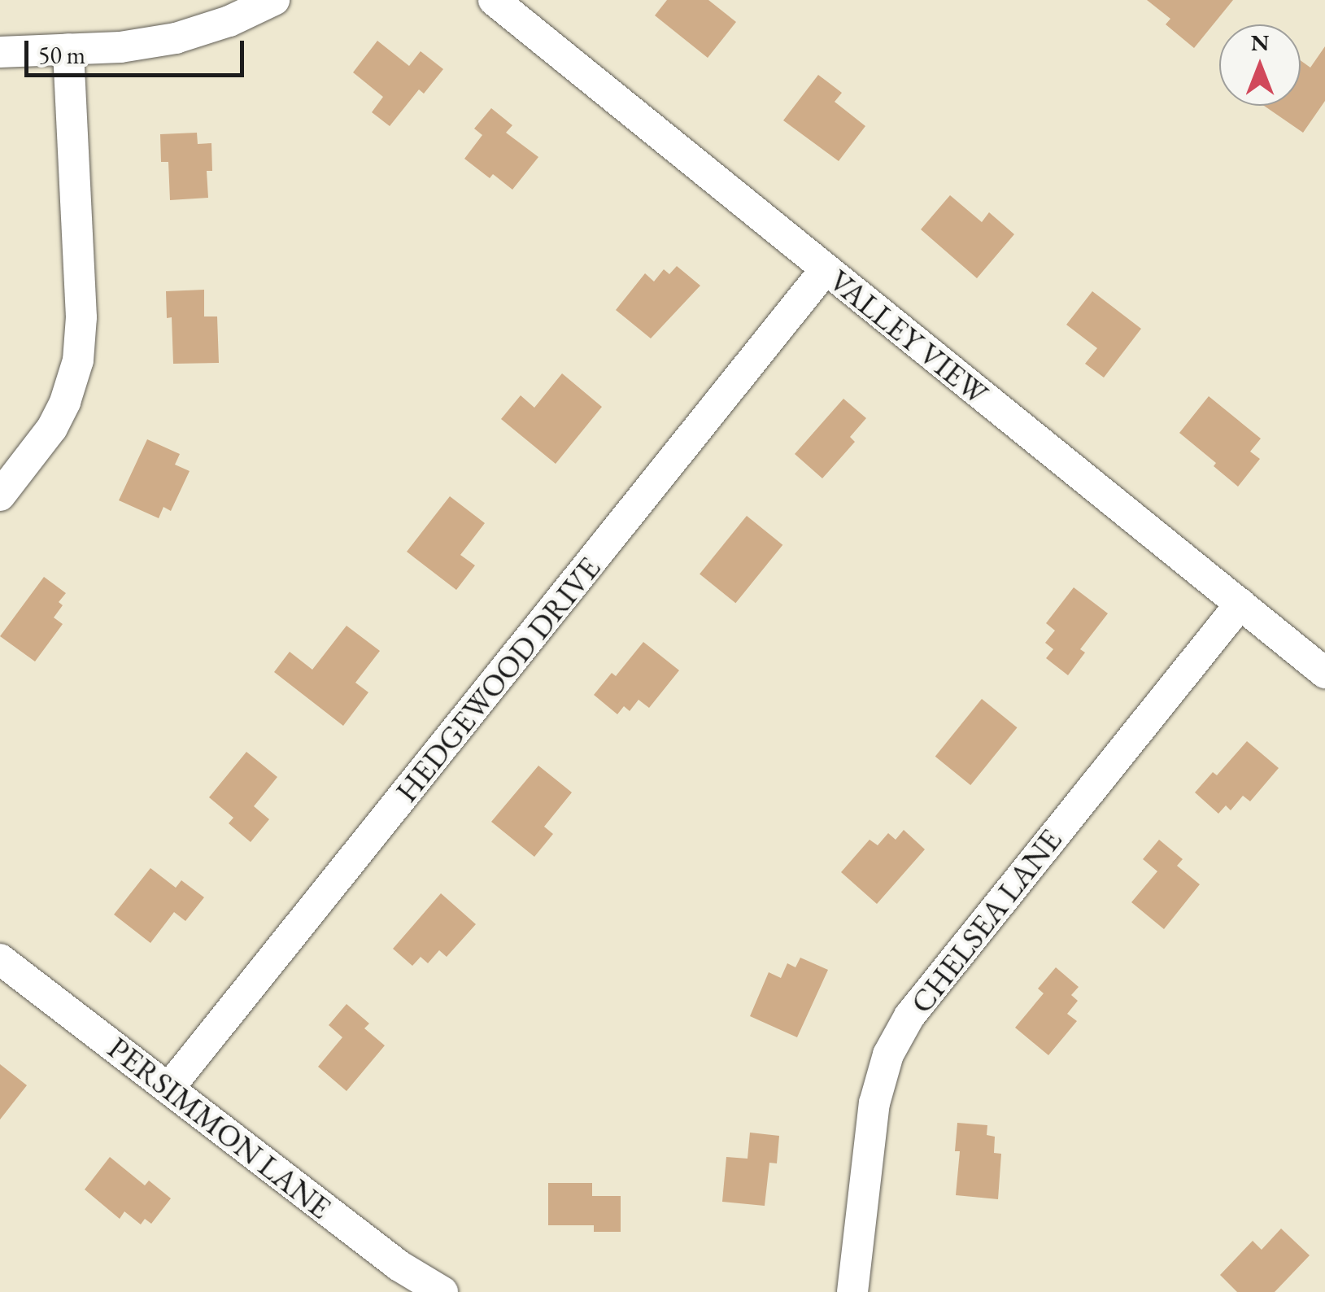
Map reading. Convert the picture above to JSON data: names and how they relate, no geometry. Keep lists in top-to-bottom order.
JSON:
{
  "streets": {
    "street": [
      "VALLEY VIEW",
      "HEDGEWOOD DRIVE",
      "CHELSEA LANE",
      "PERSIMMON LANE"
    ]
  },
  "crossings": [
    ["VALLEY VIEW", "HEDGEWOOD DRIVE"],
    ["VALLEY VIEW", "CHELSEA LANE"],
    ["HEDGEWOOD DRIVE", "PERSIMMON LANE"]
  ],
  "scale_bar": "50 m",
  "north": "top"
}
